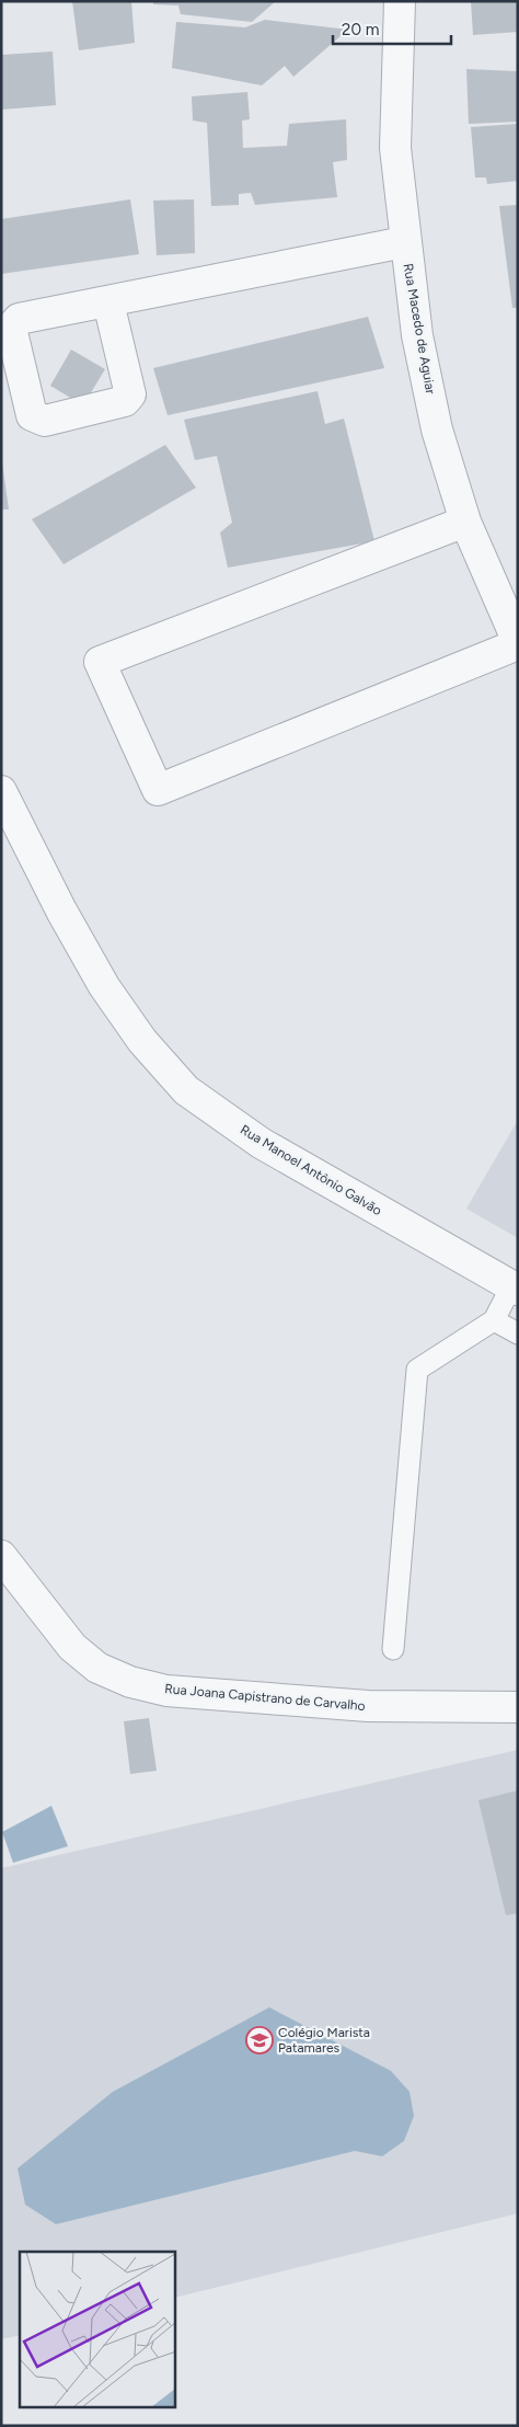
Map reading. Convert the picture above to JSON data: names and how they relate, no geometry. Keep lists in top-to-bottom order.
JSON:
{
  "streets": {
    "street": ["Rua Macedo de Aguiar", "Rua Manoel Antônio Galvão", "Rua Joana Capistrano de Carvalho"]
  },
  "places": {
    "school or university": ["Colégio Marista Patamares"]
  },
  "scale_bar": "20 m"
}
